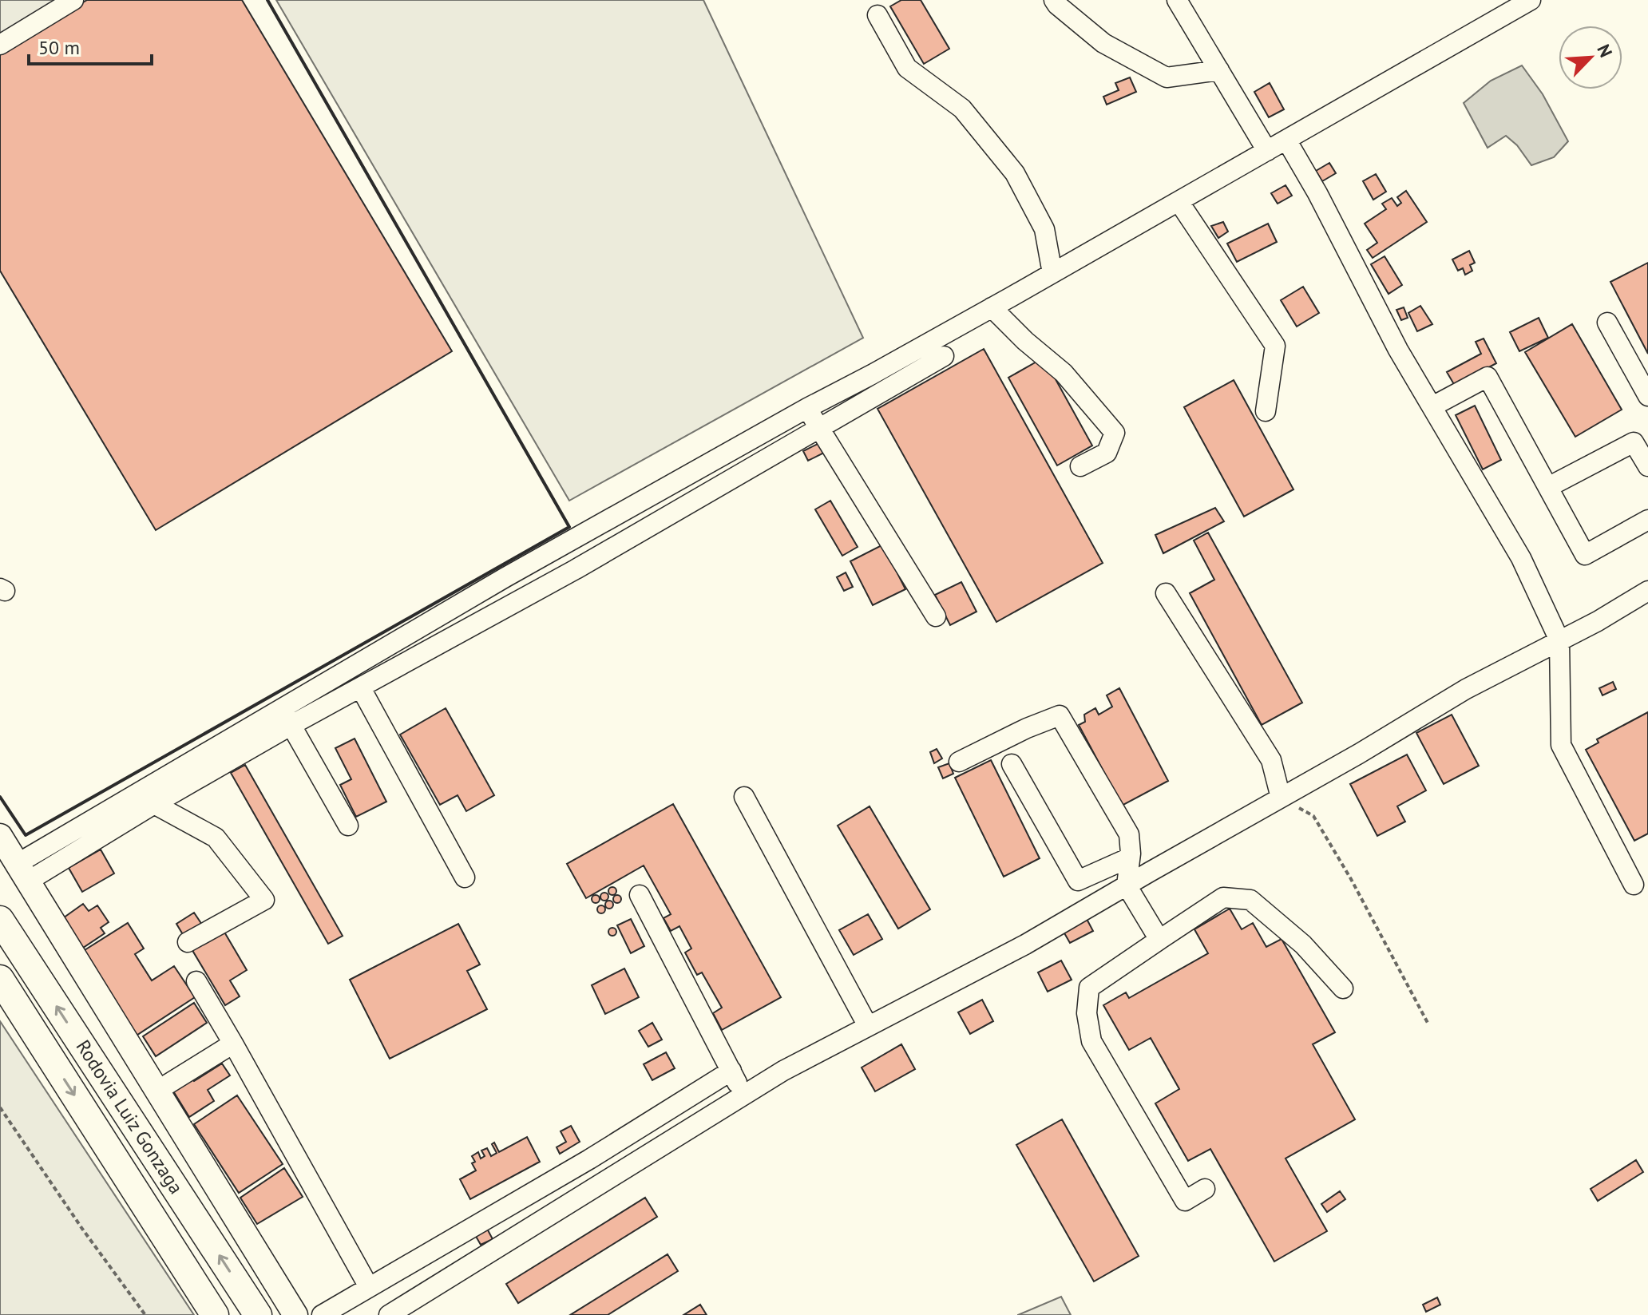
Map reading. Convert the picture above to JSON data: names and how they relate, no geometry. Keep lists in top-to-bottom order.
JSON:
{
  "streets": {
    "highway": ["Rodovia Luiz Gonzaga"]
  },
  "scale_bar": "50 m",
  "north": "top right"
}
